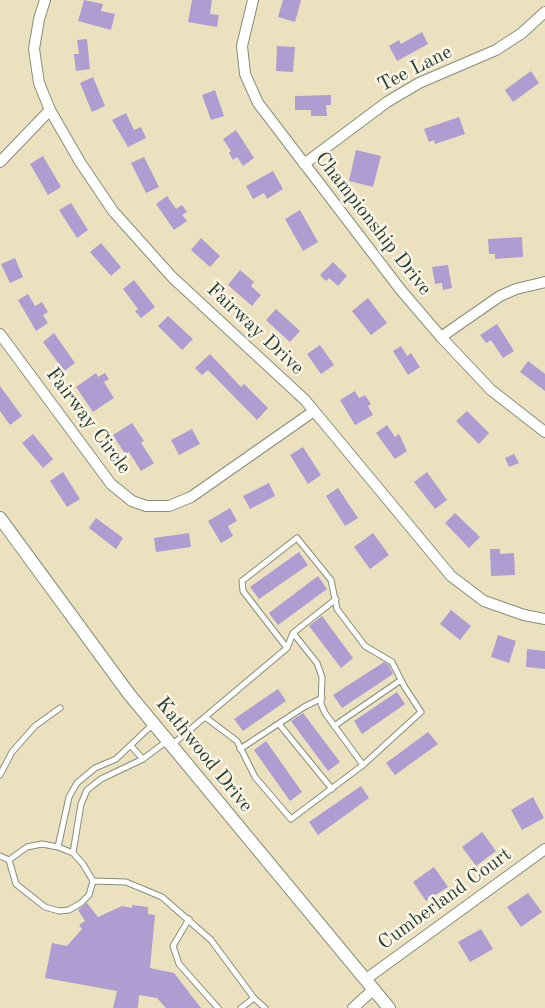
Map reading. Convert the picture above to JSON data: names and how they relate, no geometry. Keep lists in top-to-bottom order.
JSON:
{
  "streets": {
    "street": [
      "Tee Lane",
      "Championship Drive",
      "Fairway Drive",
      "Fairway Circle",
      "Kathwood Drive",
      "Cumberland Court"
    ]
  },
  "crossings": [
    ["Tee Lane", "Championship Drive"],
    ["Fairway Drive", "Fairway Circle"],
    ["Kathwood Drive", "Cumberland Court"]
  ]
}
